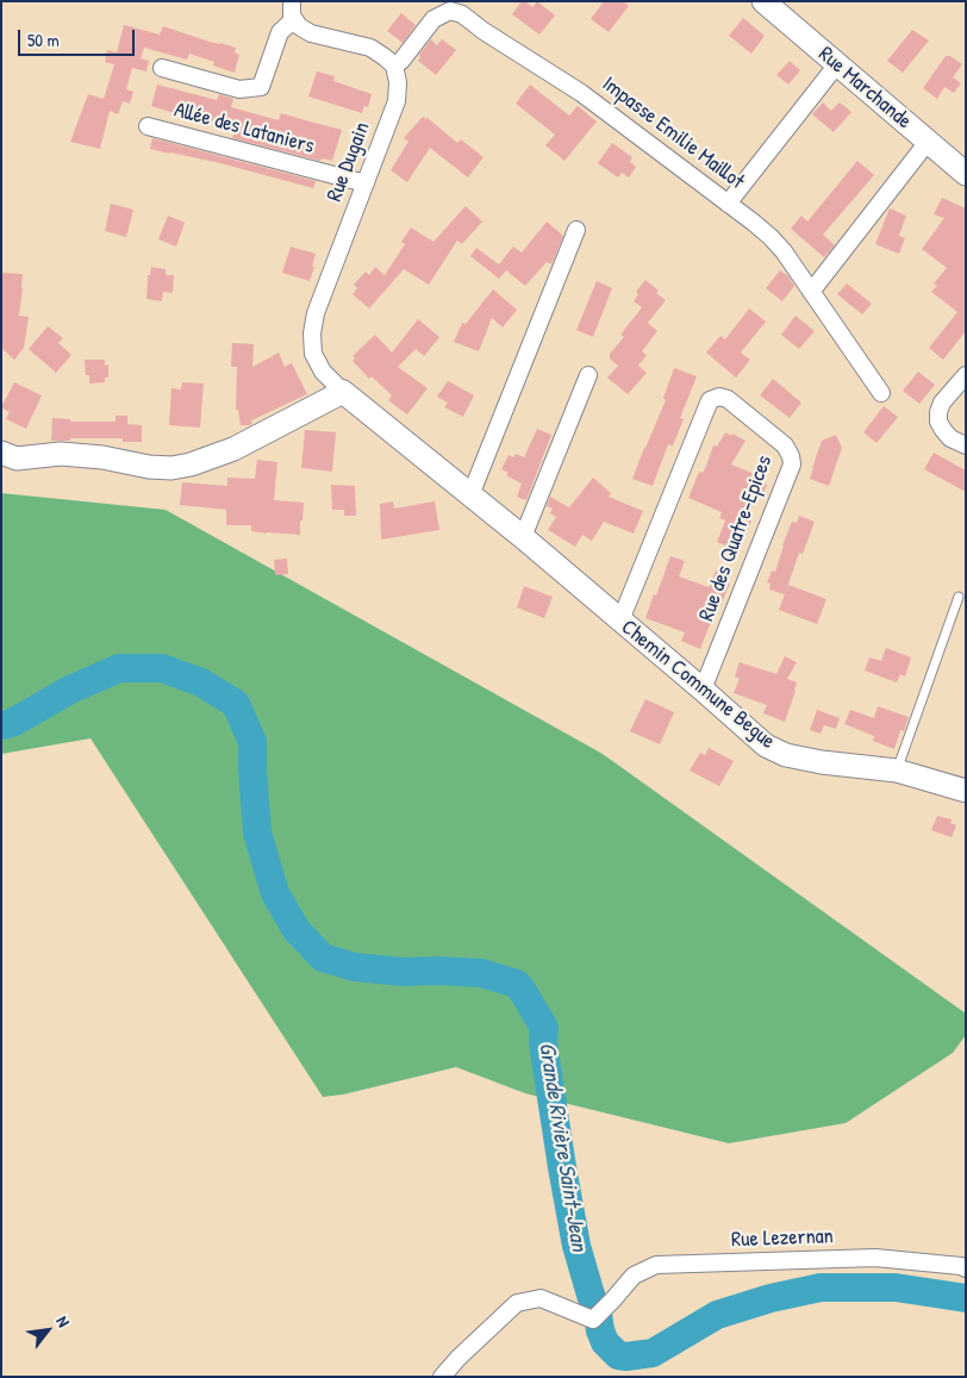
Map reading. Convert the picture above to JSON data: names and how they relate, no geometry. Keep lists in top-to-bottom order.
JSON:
{
  "streets": {
    "street": [
      "Rue Marchande",
      "Allée des Lataniers",
      "Impasse Emilie Maillot",
      "Rue Dugain",
      "Rue des Quatre-Epices",
      "Chemin Commune Begue",
      "Rue Lezernan"
    ]
  },
  "crossings": [
    ["Allée des Lataniers", "Rue Dugain"],
    ["Impasse Emilie Maillot", "Rue Dugain"],
    ["Rue Dugain", "Chemin Commune Begue"],
    ["Rue des Quatre-Epices", "Chemin Commune Begue"]
  ],
  "water": ["Grande Rivière Saint-Jean"],
  "scale_bar": "50 m",
  "north": "top right"
}
